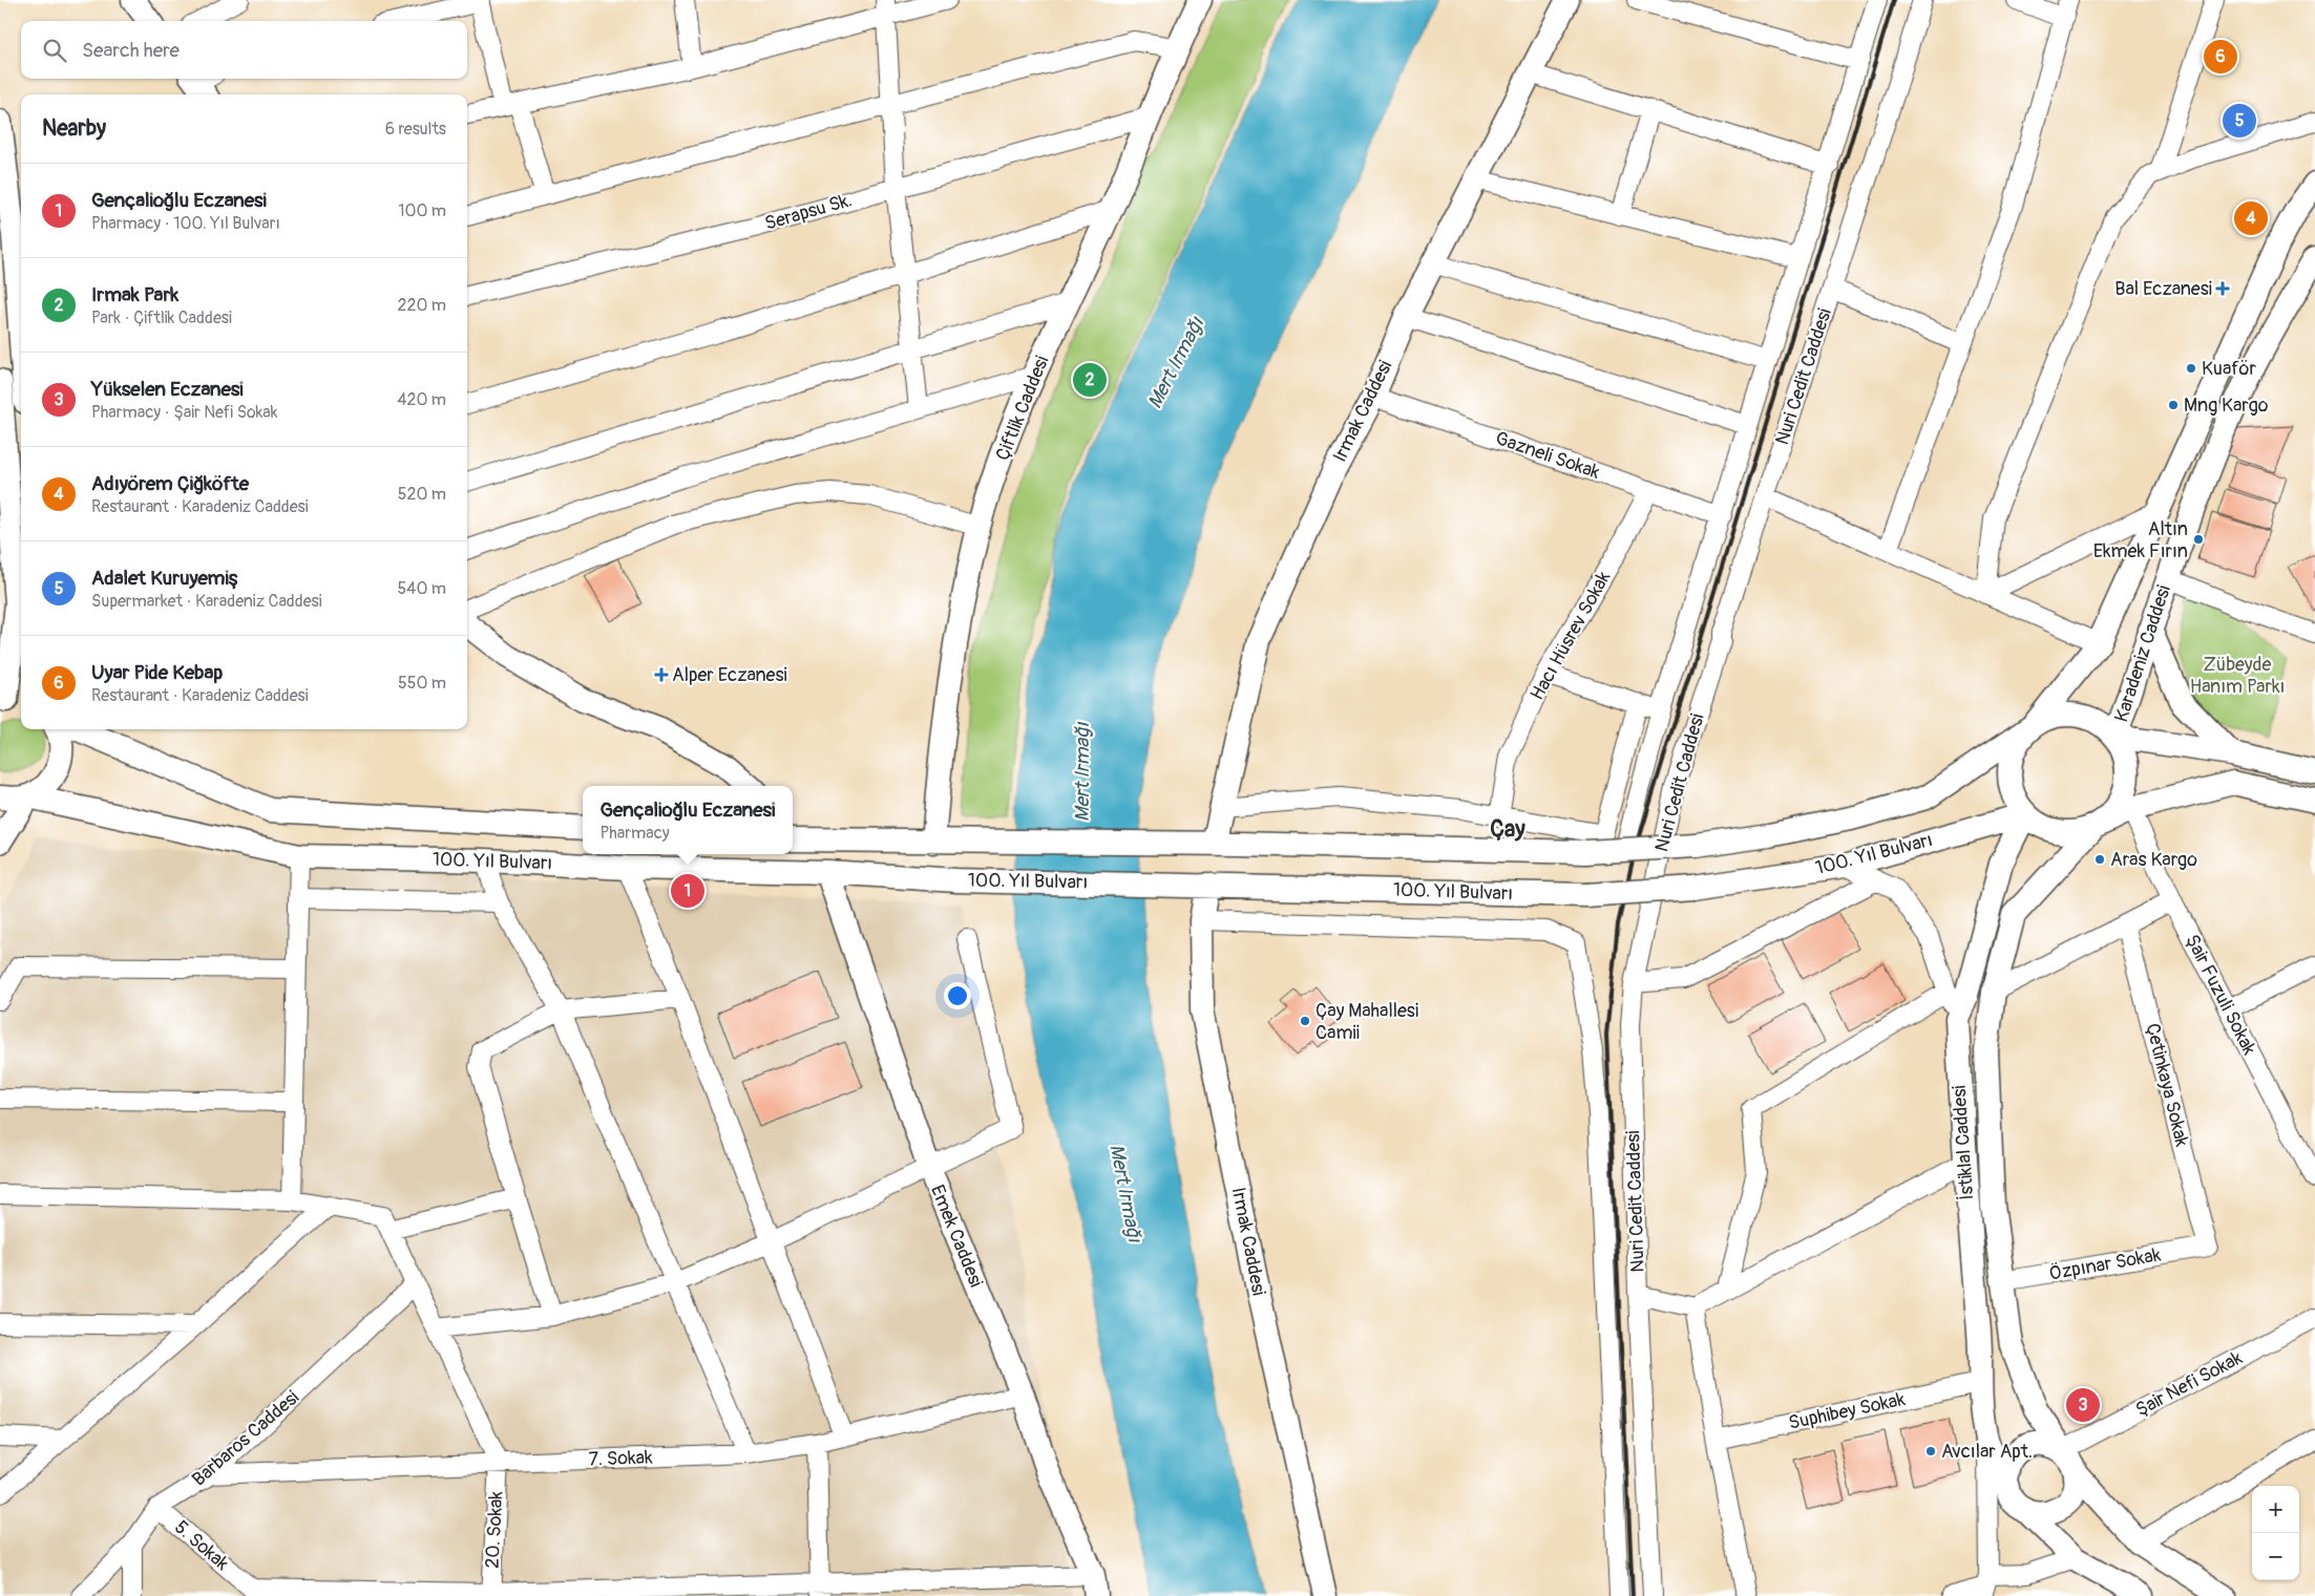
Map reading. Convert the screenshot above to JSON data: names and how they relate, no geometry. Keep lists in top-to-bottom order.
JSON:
{
  "streets": {
    "main road": [
      "Çiftlik Caddesi",
      "Irmak Caddesi",
      "Karadeniz Caddesi",
      "100. Yıl Bulvarı",
      "İstiklal Caddesi",
      "Emek Caddesi"
    ],
    "street": [
      "Serapsu Sk.",
      "Nuri Cedit Caddesi",
      "Gazneli Sokak",
      "Hacı Hüsrev Sokak",
      "Şair Fuzuli Sokak",
      "Çetinkaya Sokak",
      "Özpınar Sokak",
      "Şair Nefi Sokak",
      "Suphibey Sokak",
      "Barbaros Caddesi",
      "7. Sokak",
      "20. Sokak",
      "5. Sokak"
    ]
  },
  "crossings": [
    ["Serapsu Sk.", "Çiftlik Caddesi"],
    ["Nuri Cedit Caddesi", "Irmak Caddesi"],
    ["Nuri Cedit Caddesi", "Gazneli Sokak"],
    ["Irmak Caddesi", "Gazneli Sokak"],
    ["Irmak Caddesi", "100. Yıl Bulvarı"],
    ["Gazneli Sokak", "Hacı Hüsrev Sokak"],
    ["Karadeniz Caddesi", "100. Yıl Bulvarı"],
    ["Karadeniz Caddesi", "İstiklal Caddesi"],
    ["100. Yıl Bulvarı", "İstiklal Caddesi"],
    ["100. Yıl Bulvarı", "Emek Caddesi"],
    ["Çetinkaya Sokak", "Özpınar Sokak"],
    ["İstiklal Caddesi", "Özpınar Sokak"],
    ["İstiklal Caddesi", "Şair Nefi Sokak"],
    ["İstiklal Caddesi", "Suphibey Sokak"],
    ["Emek Caddesi", "7. Sokak"],
    ["Emek Caddesi", "5. Sokak"],
    ["Barbaros Caddesi", "7. Sokak"],
    ["Barbaros Caddesi", "5. Sokak"],
    ["7. Sokak", "20. Sokak"],
    ["20. Sokak", "5. Sokak"]
  ],
  "districts": ["Çay"],
  "water": ["Mert Irmağı"],
  "parks": ["Zübeyde Hanım Parkı"],
  "places": {
    "health": ["Bal Eczanesi", "Alper Eczanesi"],
    "other": [
      "Kuaför",
      "Mng Kargo",
      "Altın Ekmek Fırın",
      "Aras Kargo",
      "Çay Mahallesi Camii",
      "Avcılar Apt."
    ]
  },
  "page": {
    "search": "Search here",
    "pins": [
      "6",
      "5",
      "4",
      "2",
      "1",
      "3"
    ],
    "heading": ["Nearby", "6 results"],
    "list": [
      {
        "mark": "1",
        "name": "Gençalioğlu Eczanesi",
        "note": "Pharmacy · 100. Yıl Bulvarı",
        "value": "100 m"
      },
      {
        "mark": "2",
        "name": "Irmak Park",
        "note": "Park · Çiftlik Caddesi",
        "value": "220 m"
      },
      {
        "mark": "3",
        "name": "Yükselen Eczanesi",
        "note": "Pharmacy · Şair Nefi Sokak",
        "value": "420 m"
      },
      {
        "mark": "4",
        "name": "Adıyörem Çiğköfte",
        "note": "Restaurant · Karadeniz Caddesi",
        "value": "520 m"
      },
      {
        "mark": "5",
        "name": "Adalet Kuruyemiş",
        "note": "Supermarket · Karadeniz Caddesi",
        "value": "540 m"
      },
      {
        "mark": "6",
        "name": "Uyar Pide Kebap",
        "note": "Restaurant · Karadeniz Caddesi",
        "value": "550 m"
      }
    ],
    "popup": ["Gençalioğlu Eczanesi", "Pharmacy"],
    "map_buttons": ["+", "−"]
  }
}
